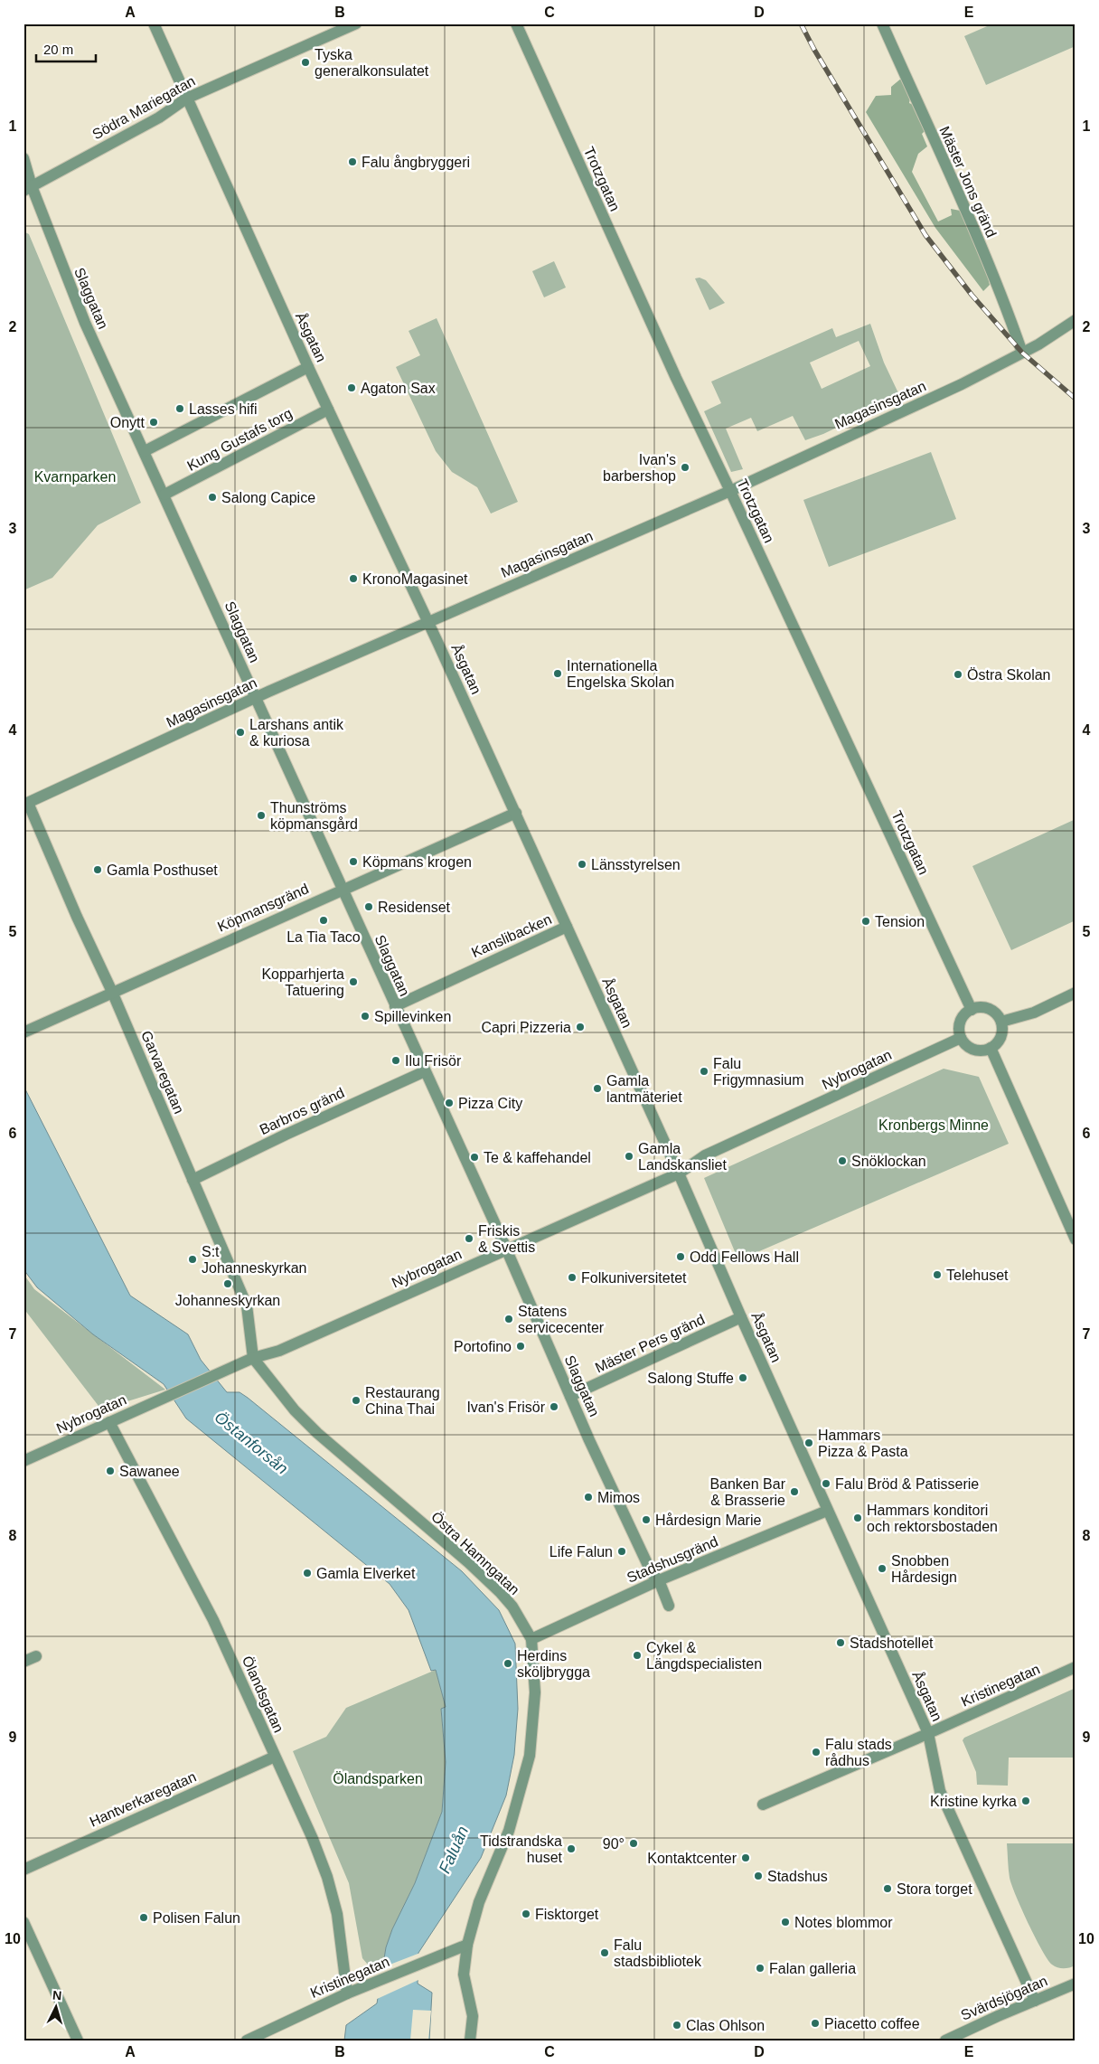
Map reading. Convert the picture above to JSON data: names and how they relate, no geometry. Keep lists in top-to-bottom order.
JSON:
{
  "streets": {
    "street": [
      "Södra Mariegatan",
      "Trotzgatan",
      "Mäster Jons gränd",
      "Slaggatan",
      "Åsgatan",
      "Magasinsgatan",
      "Kung Gustafs torg",
      "Köpmansgränd",
      "Kanslibacken",
      "Nybrogatan",
      "Garvaregatan",
      "Barbros gränd",
      "Mäster Pers gränd",
      "Östra Hamngatan",
      "Stadshusgränd",
      "Kristinegatan",
      "Ölandsgatan",
      "Hantverkaregatan",
      "Svärdsjögatan"
    ]
  },
  "crossings": [
    ["Södra Mariegatan", "Slaggatan"],
    ["Södra Mariegatan", "Åsgatan"],
    ["Trotzgatan", "Magasinsgatan"],
    ["Trotzgatan", "Nybrogatan"],
    ["Mäster Jons gränd", "Magasinsgatan"],
    ["Slaggatan", "Magasinsgatan"],
    ["Slaggatan", "Kung Gustafs torg"],
    ["Slaggatan", "Köpmansgränd"],
    ["Slaggatan", "Kanslibacken"],
    ["Slaggatan", "Nybrogatan"],
    ["Slaggatan", "Barbros gränd"],
    ["Slaggatan", "Mäster Pers gränd"],
    ["Slaggatan", "Stadshusgränd"],
    ["Åsgatan", "Magasinsgatan"],
    ["Åsgatan", "Kung Gustafs torg"],
    ["Åsgatan", "Köpmansgränd"],
    ["Åsgatan", "Kanslibacken"],
    ["Åsgatan", "Nybrogatan"],
    ["Åsgatan", "Mäster Pers gränd"],
    ["Åsgatan", "Stadshusgränd"],
    ["Åsgatan", "Kristinegatan"],
    ["Åsgatan", "Svärdsjögatan"],
    ["Magasinsgatan", "Garvaregatan"],
    ["Köpmansgränd", "Garvaregatan"],
    ["Nybrogatan", "Garvaregatan"],
    ["Nybrogatan", "Östra Hamngatan"],
    ["Nybrogatan", "Ölandsgatan"],
    ["Garvaregatan", "Barbros gränd"],
    ["Garvaregatan", "Östra Hamngatan"],
    ["Östra Hamngatan", "Stadshusgränd"],
    ["Östra Hamngatan", "Kristinegatan"],
    ["Kristinegatan", "Ölandsgatan"],
    ["Ölandsgatan", "Hantverkaregatan"]
  ],
  "water": ["Östanforsån", "Faluån"],
  "parks": ["Kvarnparken", "Kronbergs Minne", "Ölandsparken"],
  "places": [
    "Tyska generalkonsulatet",
    "Falu ångbryggeri",
    "Agaton Sax",
    "Lasses hifi",
    "Onytt",
    "Ivan's barbershop",
    "Salong Capice",
    "KronoMagasinet",
    "Internationella Engelska Skolan",
    "Östra Skolan",
    "Larshans antik & kuriosa",
    "Thunströms köpmansgård",
    "Köpmans krogen",
    "Länsstyrelsen",
    "Gamla Posthuset",
    "Residenset",
    "La Tia Taco",
    "Tension",
    "Kopparhjerta Tatuering",
    "Spillevinken",
    "Capri Pizzeria",
    "Ilu Frisör",
    "Falu Frigymnasium",
    "Gamla lantmäteriet",
    "Pizza City",
    "Gamla Landskansliet",
    "Te & kaffehandel",
    "Snöklockan",
    "Friskis & Svettis",
    "Odd Fellows Hall",
    "S:t Johanneskyrkan",
    "Telehuset",
    "Folkuniversitetet",
    "Johanneskyrkan",
    "Statens servicecenter",
    "Portofino",
    "Salong Stuffe",
    "Restaurang China Thai",
    "Ivan's Frisör",
    "Hammars Pizza & Pasta",
    "Sawanee",
    "Falu Bröd & Patisserie",
    "Banken Bar & Brasserie",
    "Mimos",
    "Hammars konditori och rektorsbostaden",
    "Hårdesign Marie",
    "Life Falun",
    "Snobben Hårdesign",
    "Gamla Elverket",
    "Stadshotellet",
    "Cykel & Längdspecialisten",
    "Herdins sköljbrygga",
    "Falu stads rådhus",
    "Kristine kyrka",
    "90°",
    "Tidstrandska huset",
    "Kontaktcenter",
    "Stadshus",
    "Stora torget",
    "Fisktorget",
    "Polisen Falun",
    "Notes blommor",
    "Falu stadsbibliotek",
    "Falan galleria",
    "Piacetto coffee",
    "Clas Ohlson"
  ],
  "scale_bar": "20 m",
  "north": "top",
  "grid": {
    "columns": [
      "A",
      "B",
      "C",
      "D",
      "E"
    ],
    "rows": [
      "1",
      "2",
      "3",
      "4",
      "5",
      "6",
      "7",
      "8",
      "9",
      "10"
    ]
  }
}
